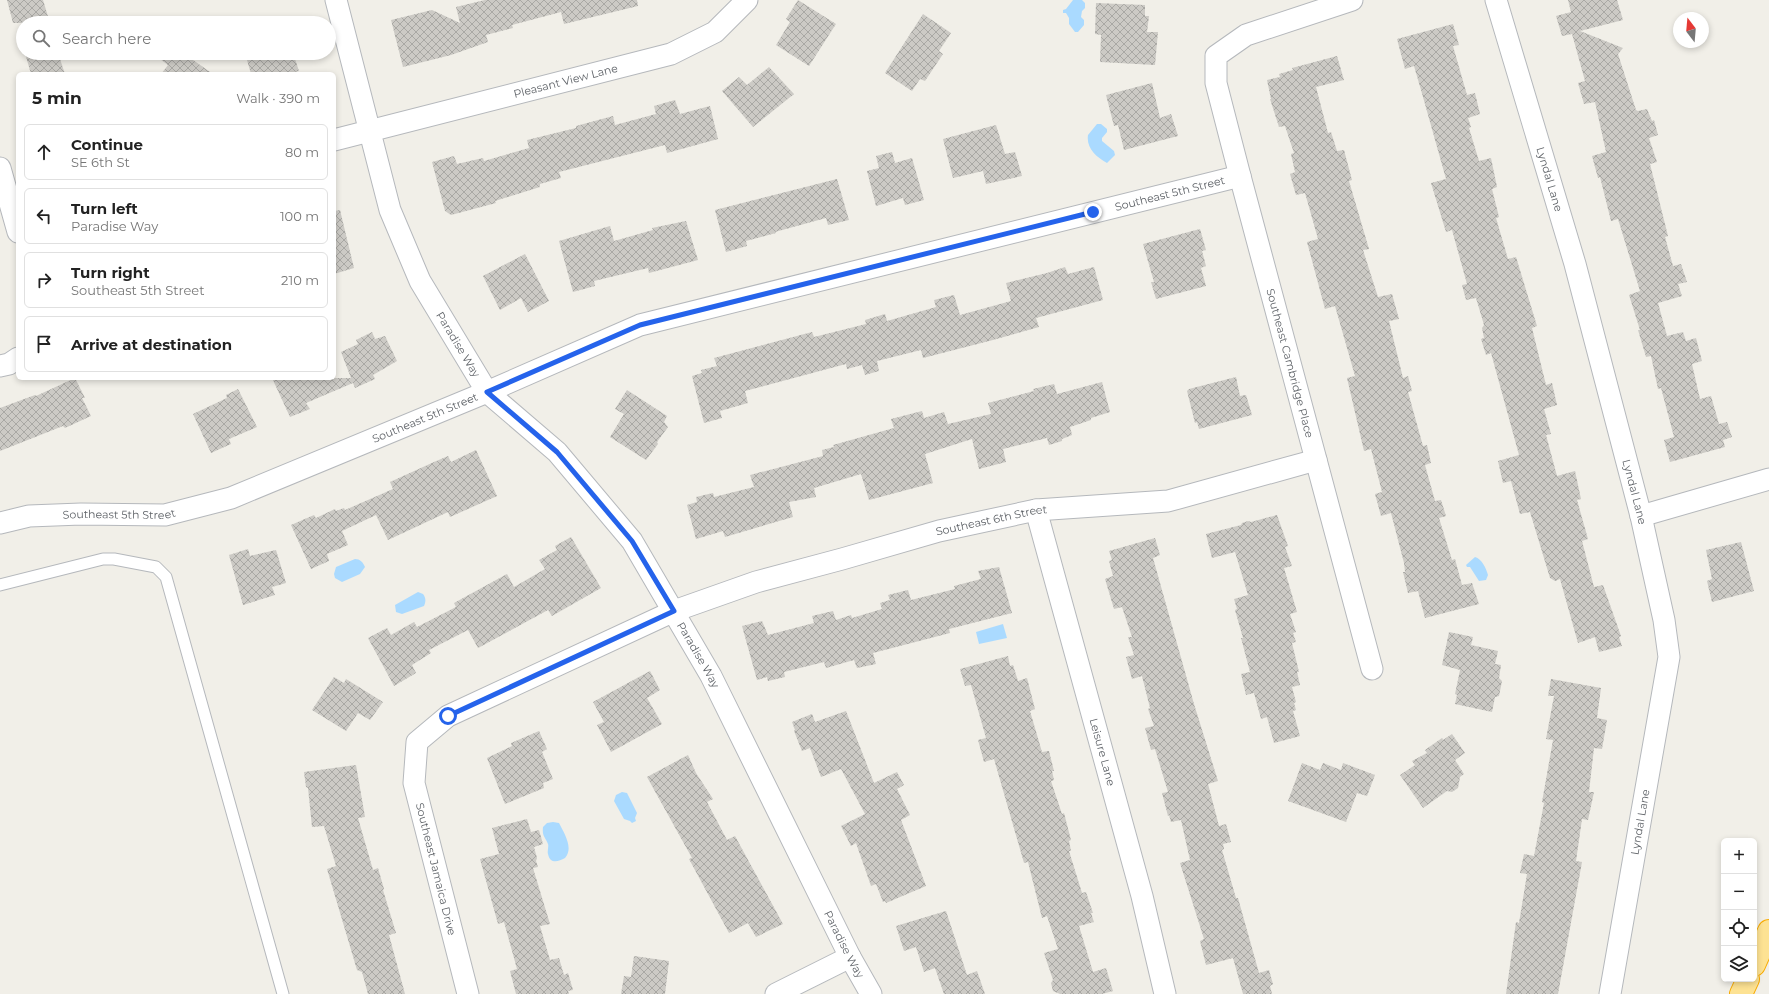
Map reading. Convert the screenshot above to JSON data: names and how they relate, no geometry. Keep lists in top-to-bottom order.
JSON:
{
  "streets": {
    "street": [
      "Pleasant View Lane",
      "Lyndal Lane",
      "Southeast 5th Street",
      "Paradise Way",
      "Southeast Cambridge Place",
      "Southeast 6th Street",
      "Leisure Lane",
      "Southeast Jamaica Drive"
    ]
  },
  "crossings": [
    ["Pleasant View Lane", "Paradise Way"],
    ["Southeast 5th Street", "Paradise Way"],
    ["Southeast 5th Street", "Southeast Cambridge Place"],
    ["Paradise Way", "Southeast 6th Street"],
    ["Southeast Cambridge Place", "Southeast 6th Street"],
    ["Southeast 6th Street", "Leisure Lane"],
    ["Southeast 6th Street", "Southeast Jamaica Drive"]
  ],
  "north": "top",
  "page": {
    "search": "Search here",
    "heading": ["5 min", "Walk · 390 m"],
    "list": [
      ["Continue", "SE 6th St", "80 m"],
      ["Turn left", "Paradise Way", "100 m"],
      ["Turn right", "Southeast 5th Street", "210 m"],
      "Arrive at destination"
    ],
    "map_buttons": ["+", "−"]
  }
}
